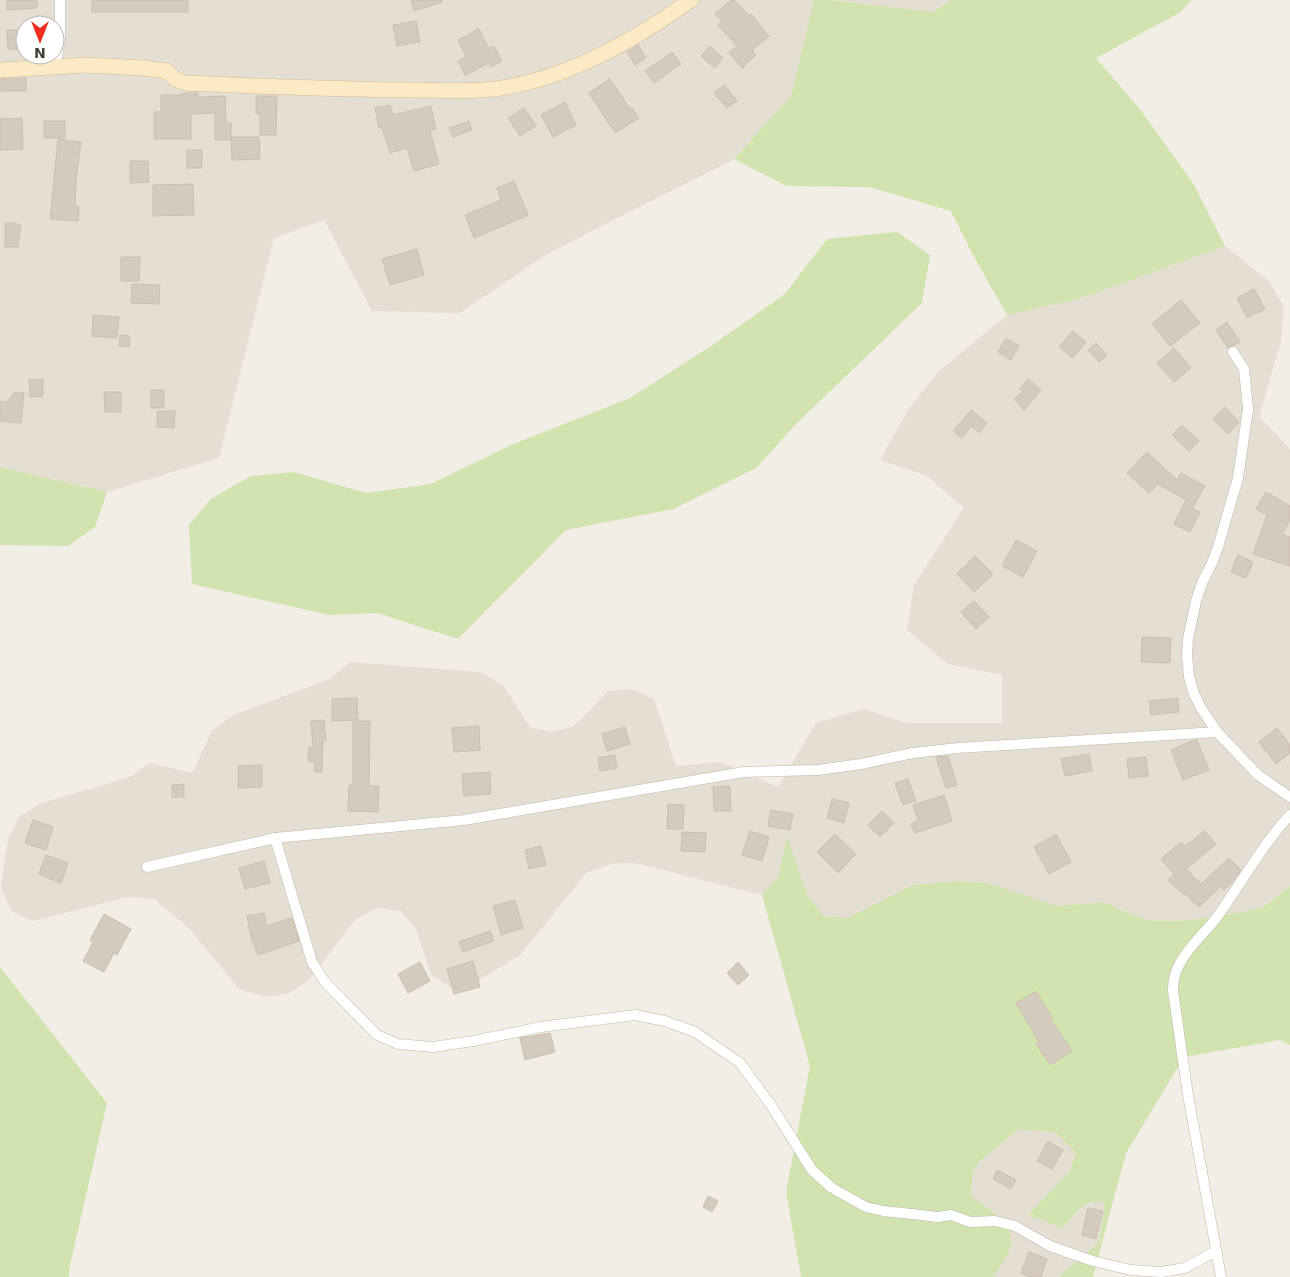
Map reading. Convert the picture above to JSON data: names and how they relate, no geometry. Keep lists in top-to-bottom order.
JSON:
{
  "north": "bottom"
}
